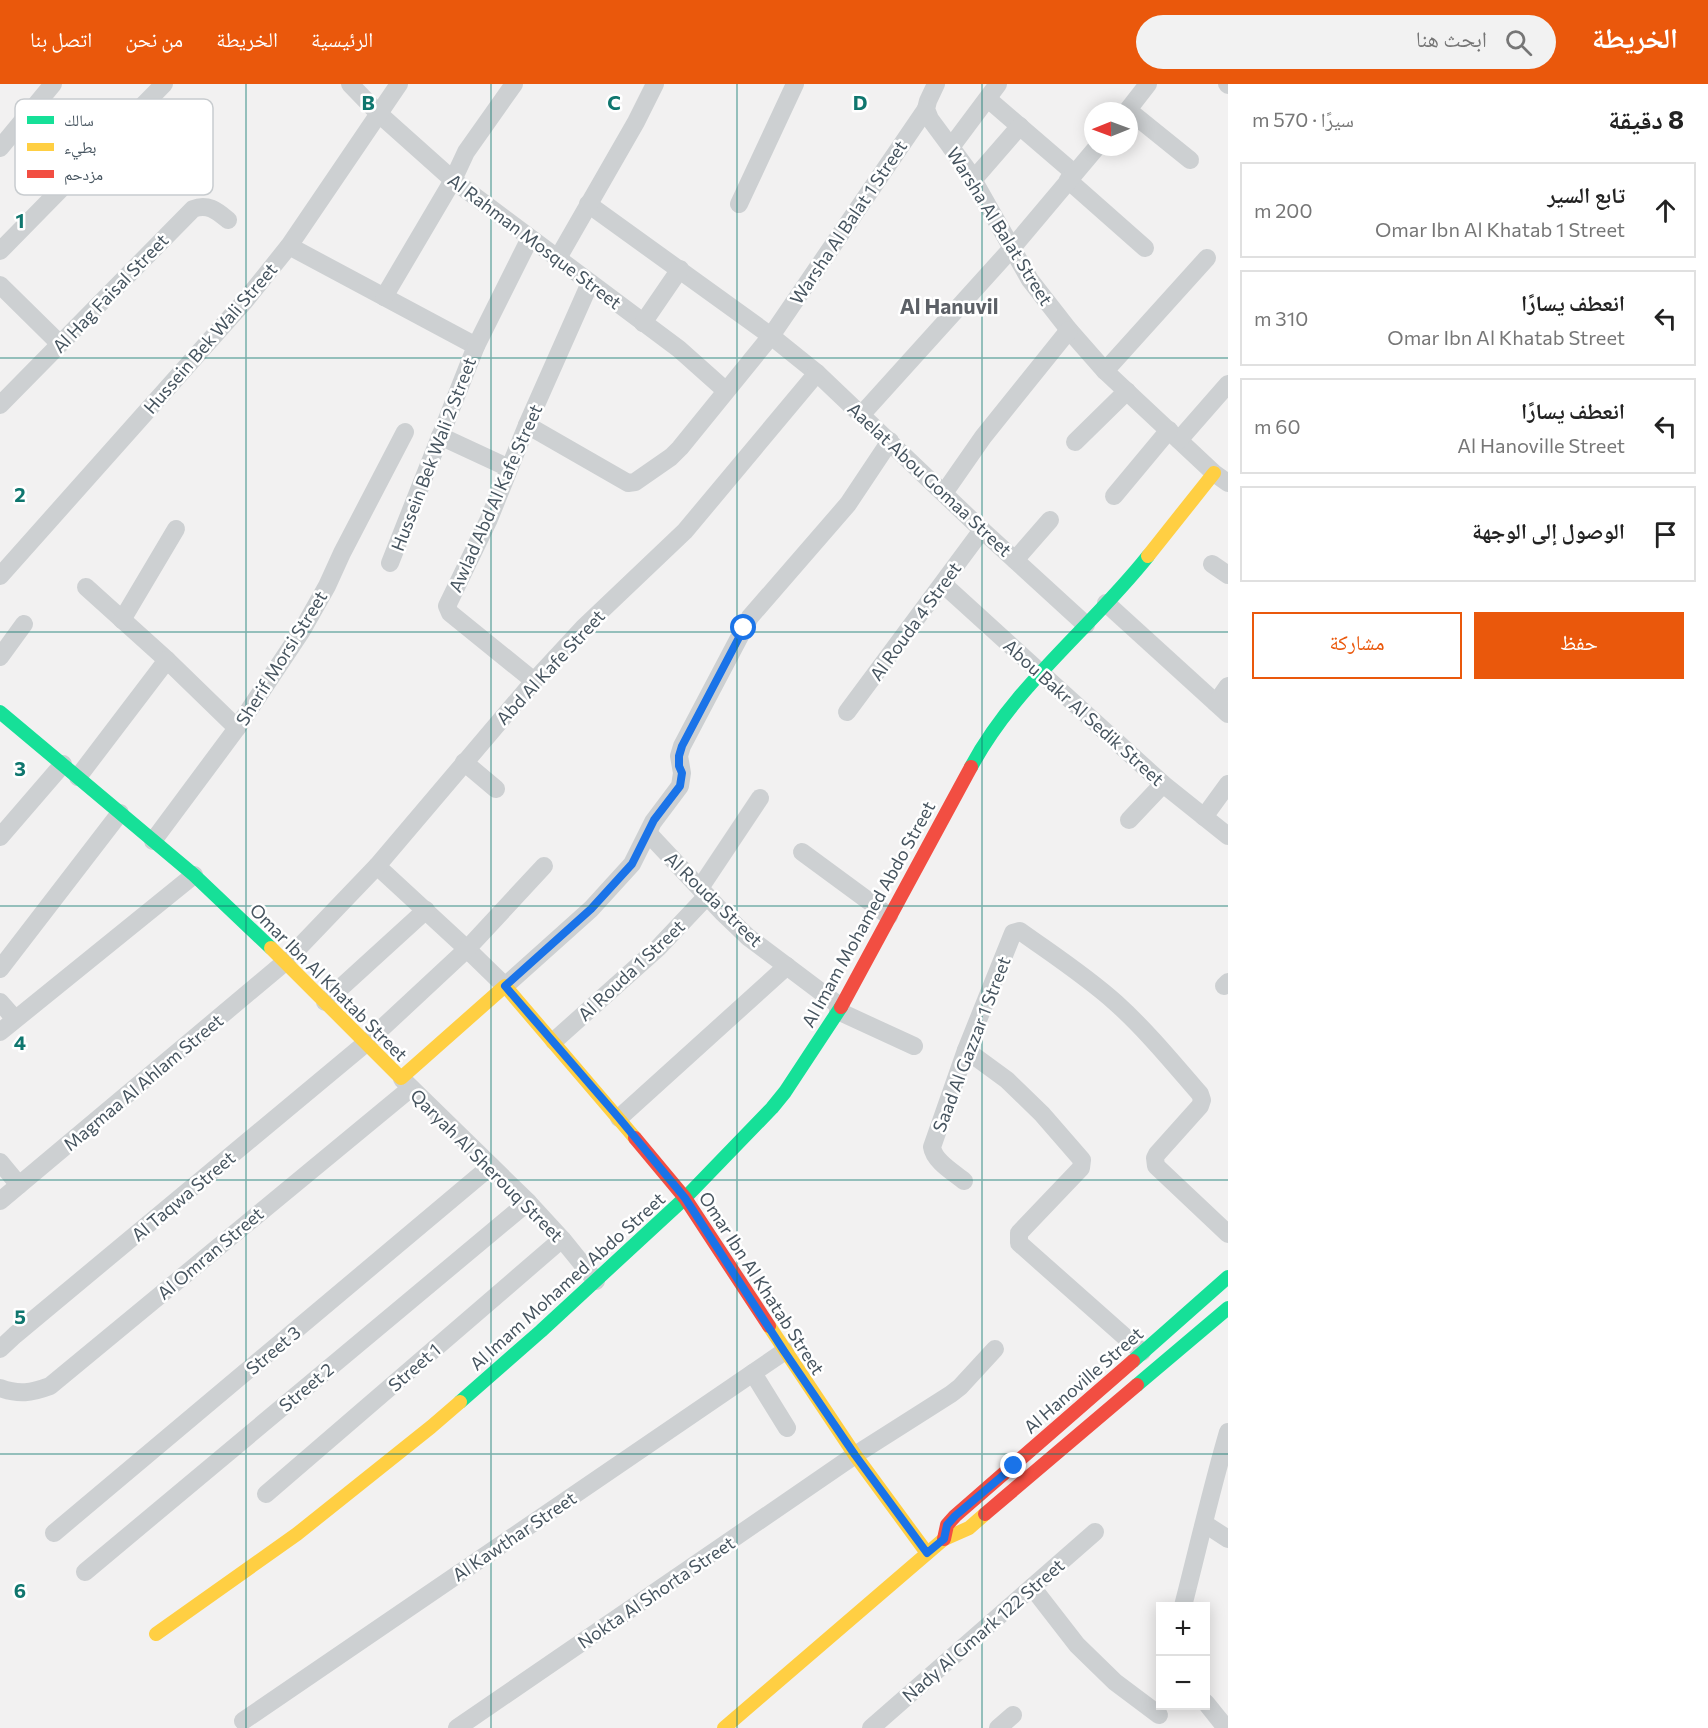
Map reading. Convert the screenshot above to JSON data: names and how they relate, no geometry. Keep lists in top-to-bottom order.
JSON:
{
  "streets": {
    "street": [
      "Warsha Al Balat 1 Street",
      "Warsha Al Balat Street",
      "Al Rahman Mosque Street",
      "Al Hag Faisal Street",
      "Hussein Bek Wali Street",
      "Hussein Bek Wali 2 Street",
      "Aaelat Abou Gomaa Street",
      "Awlad Abd Al Kafe Street",
      "Al Rouda 4 Street",
      "Sherif Morsi Street",
      "Abd Al Kafe Street",
      "Abou Bakr Al Sedik Street",
      "Al Rouda Street",
      "Al Imam Mohamed Abdo Street",
      "Al Rouda 1 Street",
      "Omar Ibn Al Khatab Street",
      "Saad Al Gazzar 1 Street",
      "Magmaa Al Ahlam Street",
      "Qaryah Al Sherouq Street",
      "Al Taqwa Street",
      "Al Omran Street",
      "Street 3",
      "Street 1",
      "Al Hanoville Street",
      "Street 2",
      "Al Kawthar Street",
      "Nokta Al Shorta Street",
      "Nady Al Gmark 122 Street"
    ]
  },
  "crossings": [
    ["Warsha Al Balat 1 Street", "Warsha Al Balat Street"],
    ["Warsha Al Balat 1 Street", "Al Rahman Mosque Street"],
    ["Warsha Al Balat 1 Street", "Aaelat Abou Gomaa Street"],
    ["Warsha Al Balat 1 Street", "Awlad Abd Al Kafe Street"],
    ["Warsha Al Balat Street", "Al Imam Mohamed Abdo Street"],
    ["Al Rahman Mosque Street", "Hussein Bek Wali Street"],
    ["Al Rahman Mosque Street", "Hussein Bek Wali 2 Street"],
    ["Al Rahman Mosque Street", "Awlad Abd Al Kafe Street"],
    ["Hussein Bek Wali Street", "Hussein Bek Wali 2 Street"],
    ["Aaelat Abou Gomaa Street", "Al Rouda 4 Street"],
    ["Aaelat Abou Gomaa Street", "Abd Al Kafe Street"],
    ["Aaelat Abou Gomaa Street", "Al Imam Mohamed Abdo Street"],
    ["Awlad Abd Al Kafe Street", "Abd Al Kafe Street"],
    ["Al Rouda 4 Street", "Abou Bakr Al Sedik Street"],
    ["Sherif Morsi Street", "Omar Ibn Al Khatab Street"],
    ["Abd Al Kafe Street", "Omar Ibn Al Khatab Street"],
    ["Abd Al Kafe Street", "Magmaa Al Ahlam Street"],
    ["Abou Bakr Al Sedik Street", "Al Imam Mohamed Abdo Street"],
    ["Al Rouda Street", "Al Imam Mohamed Abdo Street"],
    ["Al Rouda Street", "Al Rouda 1 Street"],
    ["Al Imam Mohamed Abdo Street", "Omar Ibn Al Khatab Street"],
    ["Al Imam Mohamed Abdo Street", "Qaryah Al Sherouq Street"],
    ["Al Rouda 1 Street", "Omar Ibn Al Khatab Street"],
    ["Omar Ibn Al Khatab Street", "Magmaa Al Ahlam Street"],
    ["Omar Ibn Al Khatab Street", "Qaryah Al Sherouq Street"],
    ["Omar Ibn Al Khatab Street", "Al Taqwa Street"],
    ["Omar Ibn Al Khatab Street", "Al Omran Street"],
    ["Omar Ibn Al Khatab Street", "Al Hanoville Street"],
    ["Omar Ibn Al Khatab Street", "Al Kawthar Street"],
    ["Omar Ibn Al Khatab Street", "Nokta Al Shorta Street"],
    ["Qaryah Al Sherouq Street", "Al Omran Street"],
    ["Qaryah Al Sherouq Street", "Street 3"],
    ["Qaryah Al Sherouq Street", "Street 1"],
    ["Qaryah Al Sherouq Street", "Street 2"]
  ],
  "districts": ["Al Hanuvil"],
  "legend": ["سالك", "بطيء", "مزدحم"],
  "north": "left",
  "page": {
    "header": "الخريطة",
    "search": "ابحث هنا",
    "nav": [
      "الرئيسية",
      "الخريطة",
      "من نحن",
      "اتصل بنا"
    ],
    "heading": ["8 دقيقة", "سيرًا · 570 m"],
    "list": [
      ["تابع السير", "Omar Ibn Al Khatab 1 Street", "200 m"],
      ["انعطف يسارًا", "Omar Ibn Al Khatab Street", "310 m"],
      ["انعطف يسارًا", "Al Hanoville Street", "60 m"],
      "الوصول إلى الوجهة"
    ],
    "buttons": ["حفظ", "مشاركة"],
    "map_buttons": ["+", "−"]
  },
  "grid": {
    "columns": ["B", "C", "D"],
    "rows": [
      "1",
      "2",
      "3",
      "4",
      "5",
      "6"
    ]
  }
}
